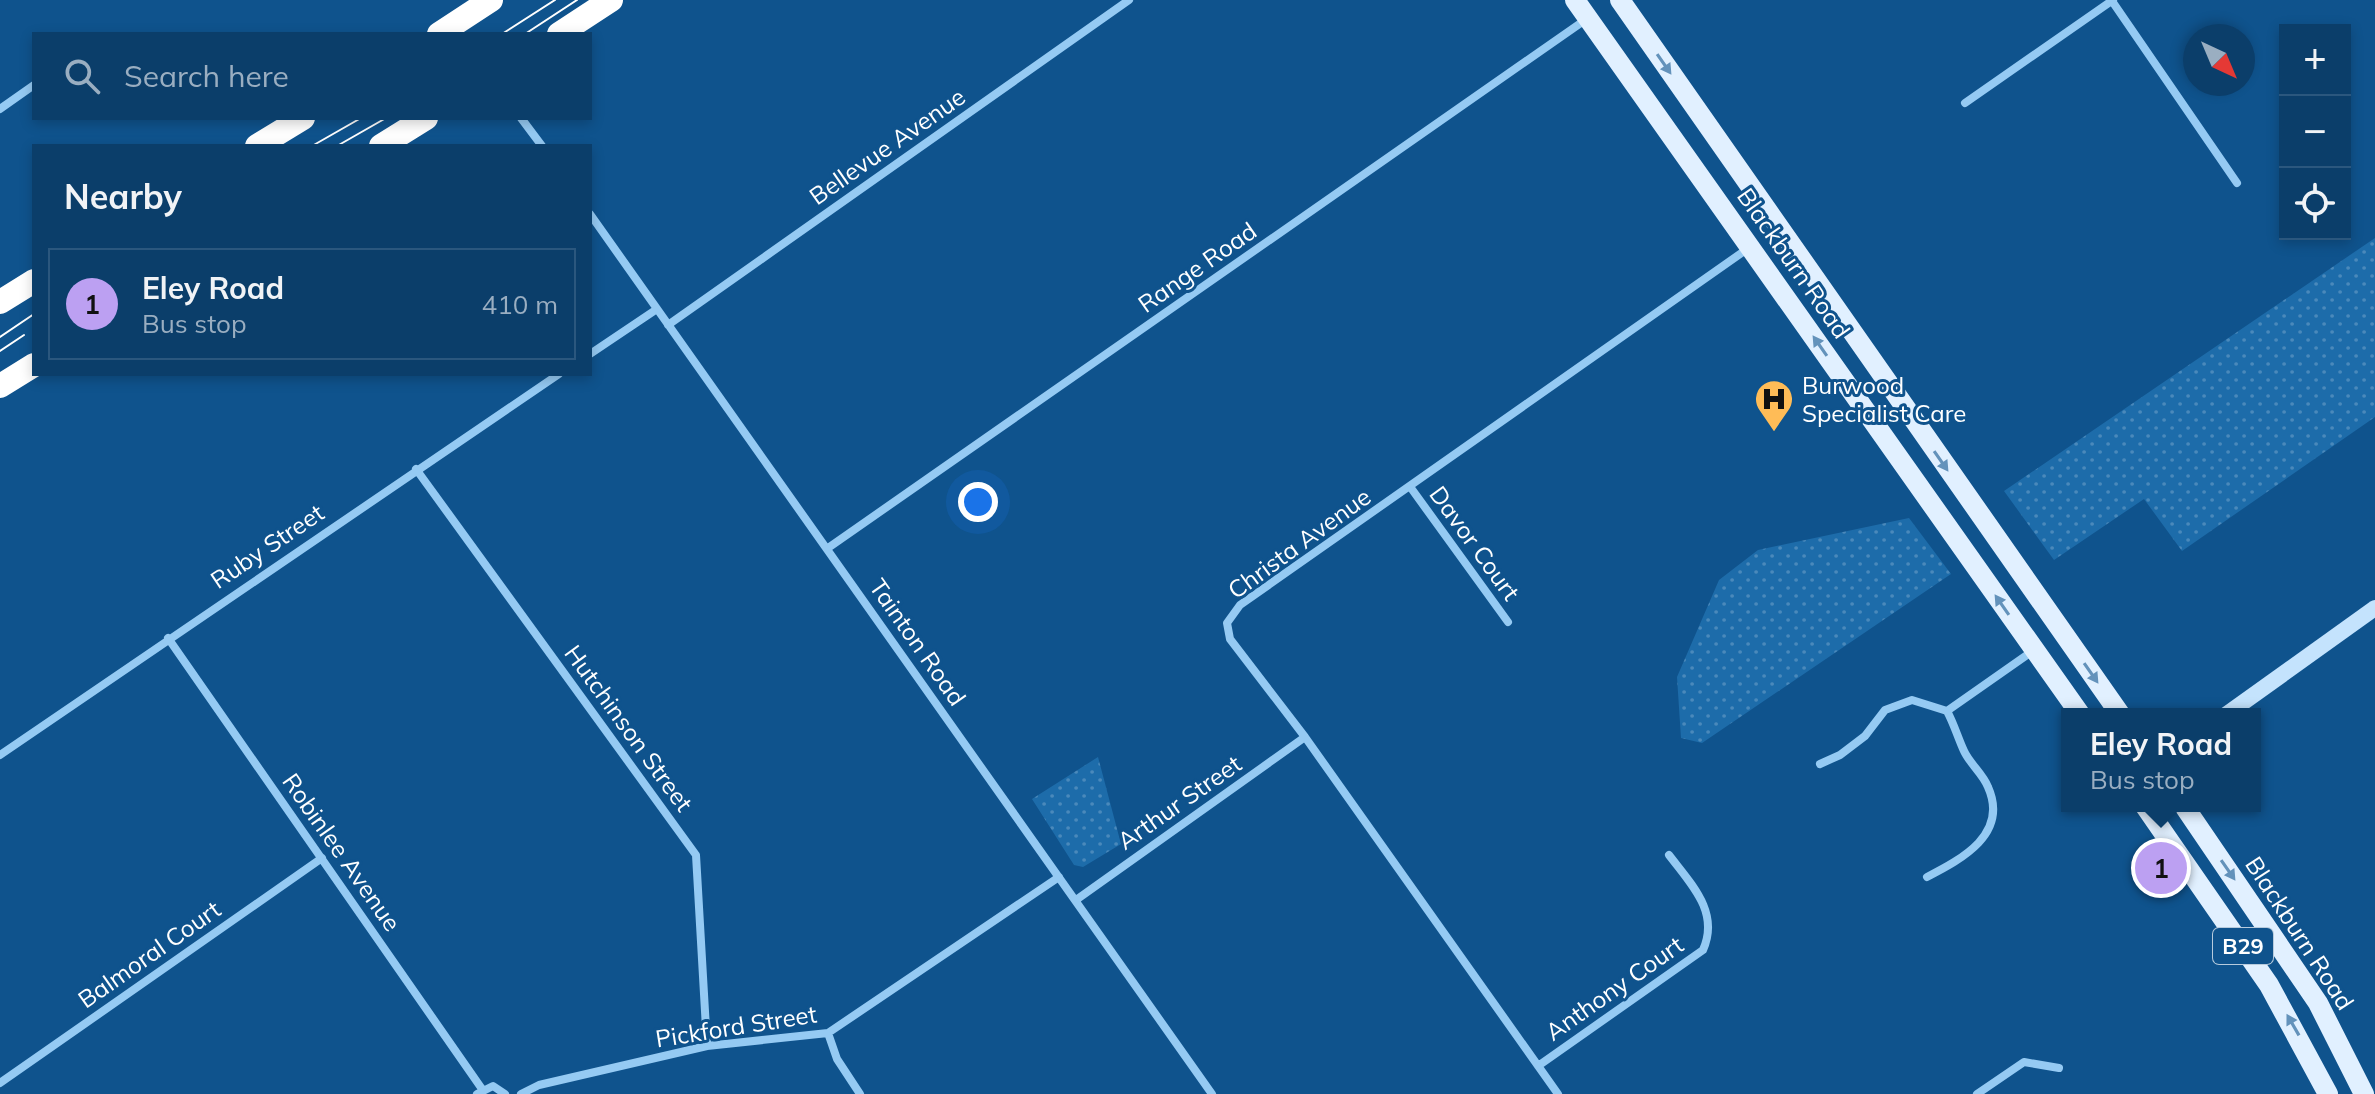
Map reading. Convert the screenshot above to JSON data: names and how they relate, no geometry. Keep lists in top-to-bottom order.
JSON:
{
  "streets": {
    "main road": ["Blackburn Road", "B29"],
    "street": [
      "Bellevue Avenue",
      "Range Road",
      "Christa Avenue",
      "Davor Court",
      "Ruby Street",
      "Tainton Road",
      "Hutchinson Street",
      "Arthur Street",
      "Robinlee Avenue",
      "Balmoral Court",
      "Anthony Court",
      "Pickford Street"
    ]
  },
  "crossings": [
    ["Bellevue Avenue", "Tainton Road"],
    ["Blackburn Road", "Range Road"],
    ["Blackburn Road", "Christa Avenue"],
    ["Range Road", "Tainton Road"],
    ["Christa Avenue", "Davor Court"],
    ["Christa Avenue", "Arthur Street"],
    ["Christa Avenue", "Anthony Court"],
    ["Ruby Street", "Hutchinson Street"],
    ["Ruby Street", "Robinlee Avenue"],
    ["Tainton Road", "Arthur Street"],
    ["Tainton Road", "Pickford Street"],
    ["Hutchinson Street", "Pickford Street"],
    ["Robinlee Avenue", "Balmoral Court"]
  ],
  "places": {
    "hospital": ["Burwood Specialist Care"]
  },
  "north": "bottom right",
  "page": {
    "map_buttons": ["+", "−"],
    "search": "Search here",
    "heading": "Nearby",
    "list": [
      {
        "mark": "1",
        "name": "Eley Road",
        "note": "Bus stop",
        "value": "410 m"
      }
    ],
    "popup": ["Eley Road", "Bus stop"],
    "pins": "1"
  }
}
